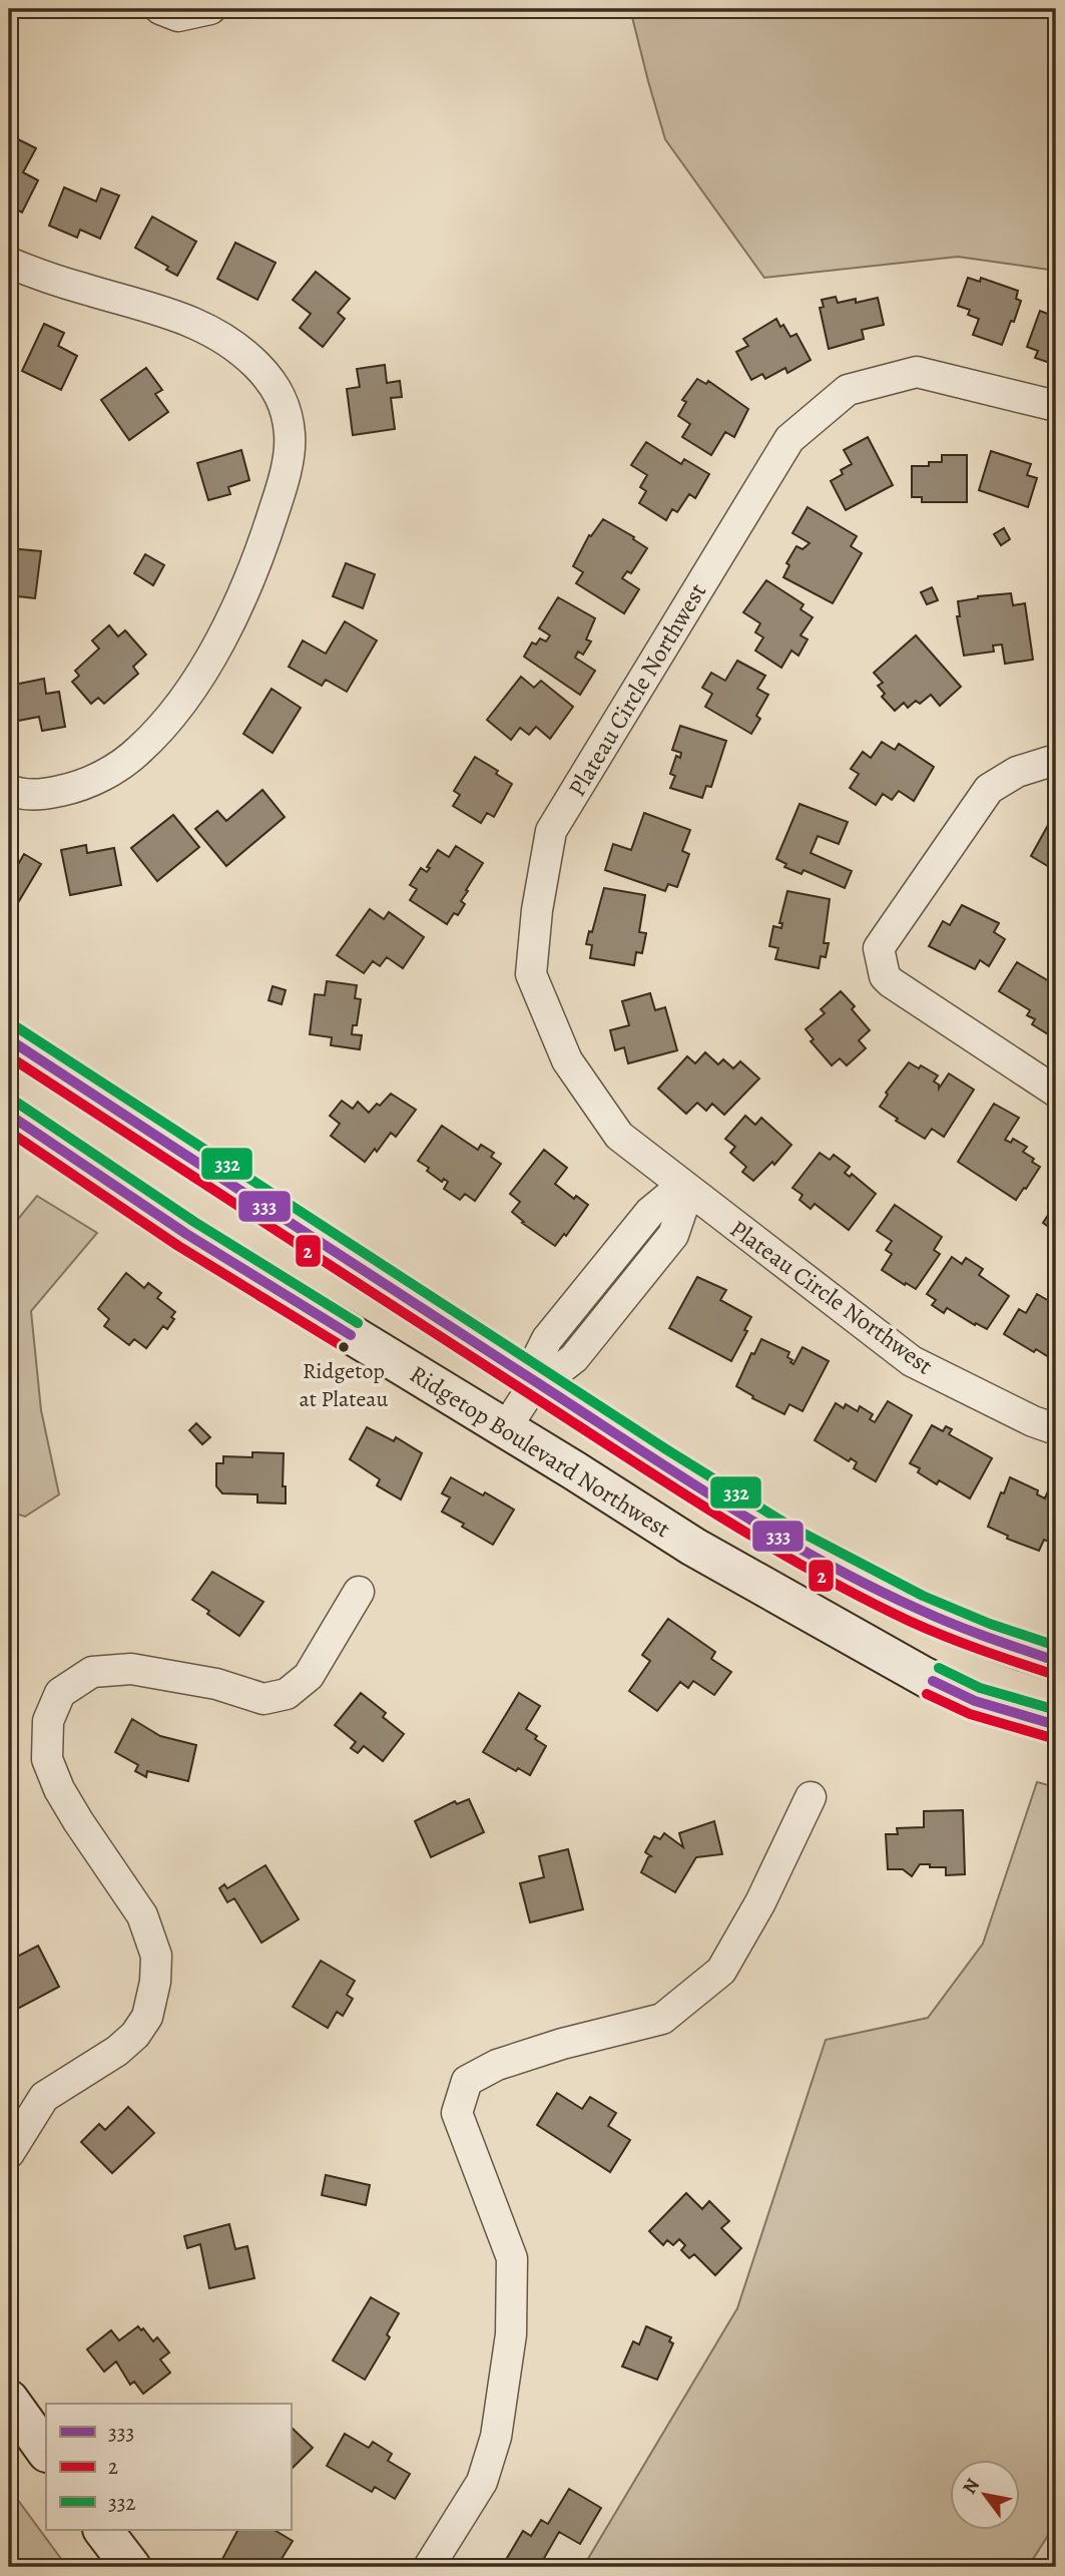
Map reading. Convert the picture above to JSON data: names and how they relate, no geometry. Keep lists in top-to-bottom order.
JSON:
{
  "streets": {
    "main road": ["Ridgetop Boulevard Northwest"],
    "street": ["Plateau Circle Northwest"]
  },
  "places": ["Ridgetop at Plateau"],
  "lines": ["transit line 332", "transit line 333", "transit line 2"],
  "legend": ["333", "2", "332"],
  "north": "top left"
}
